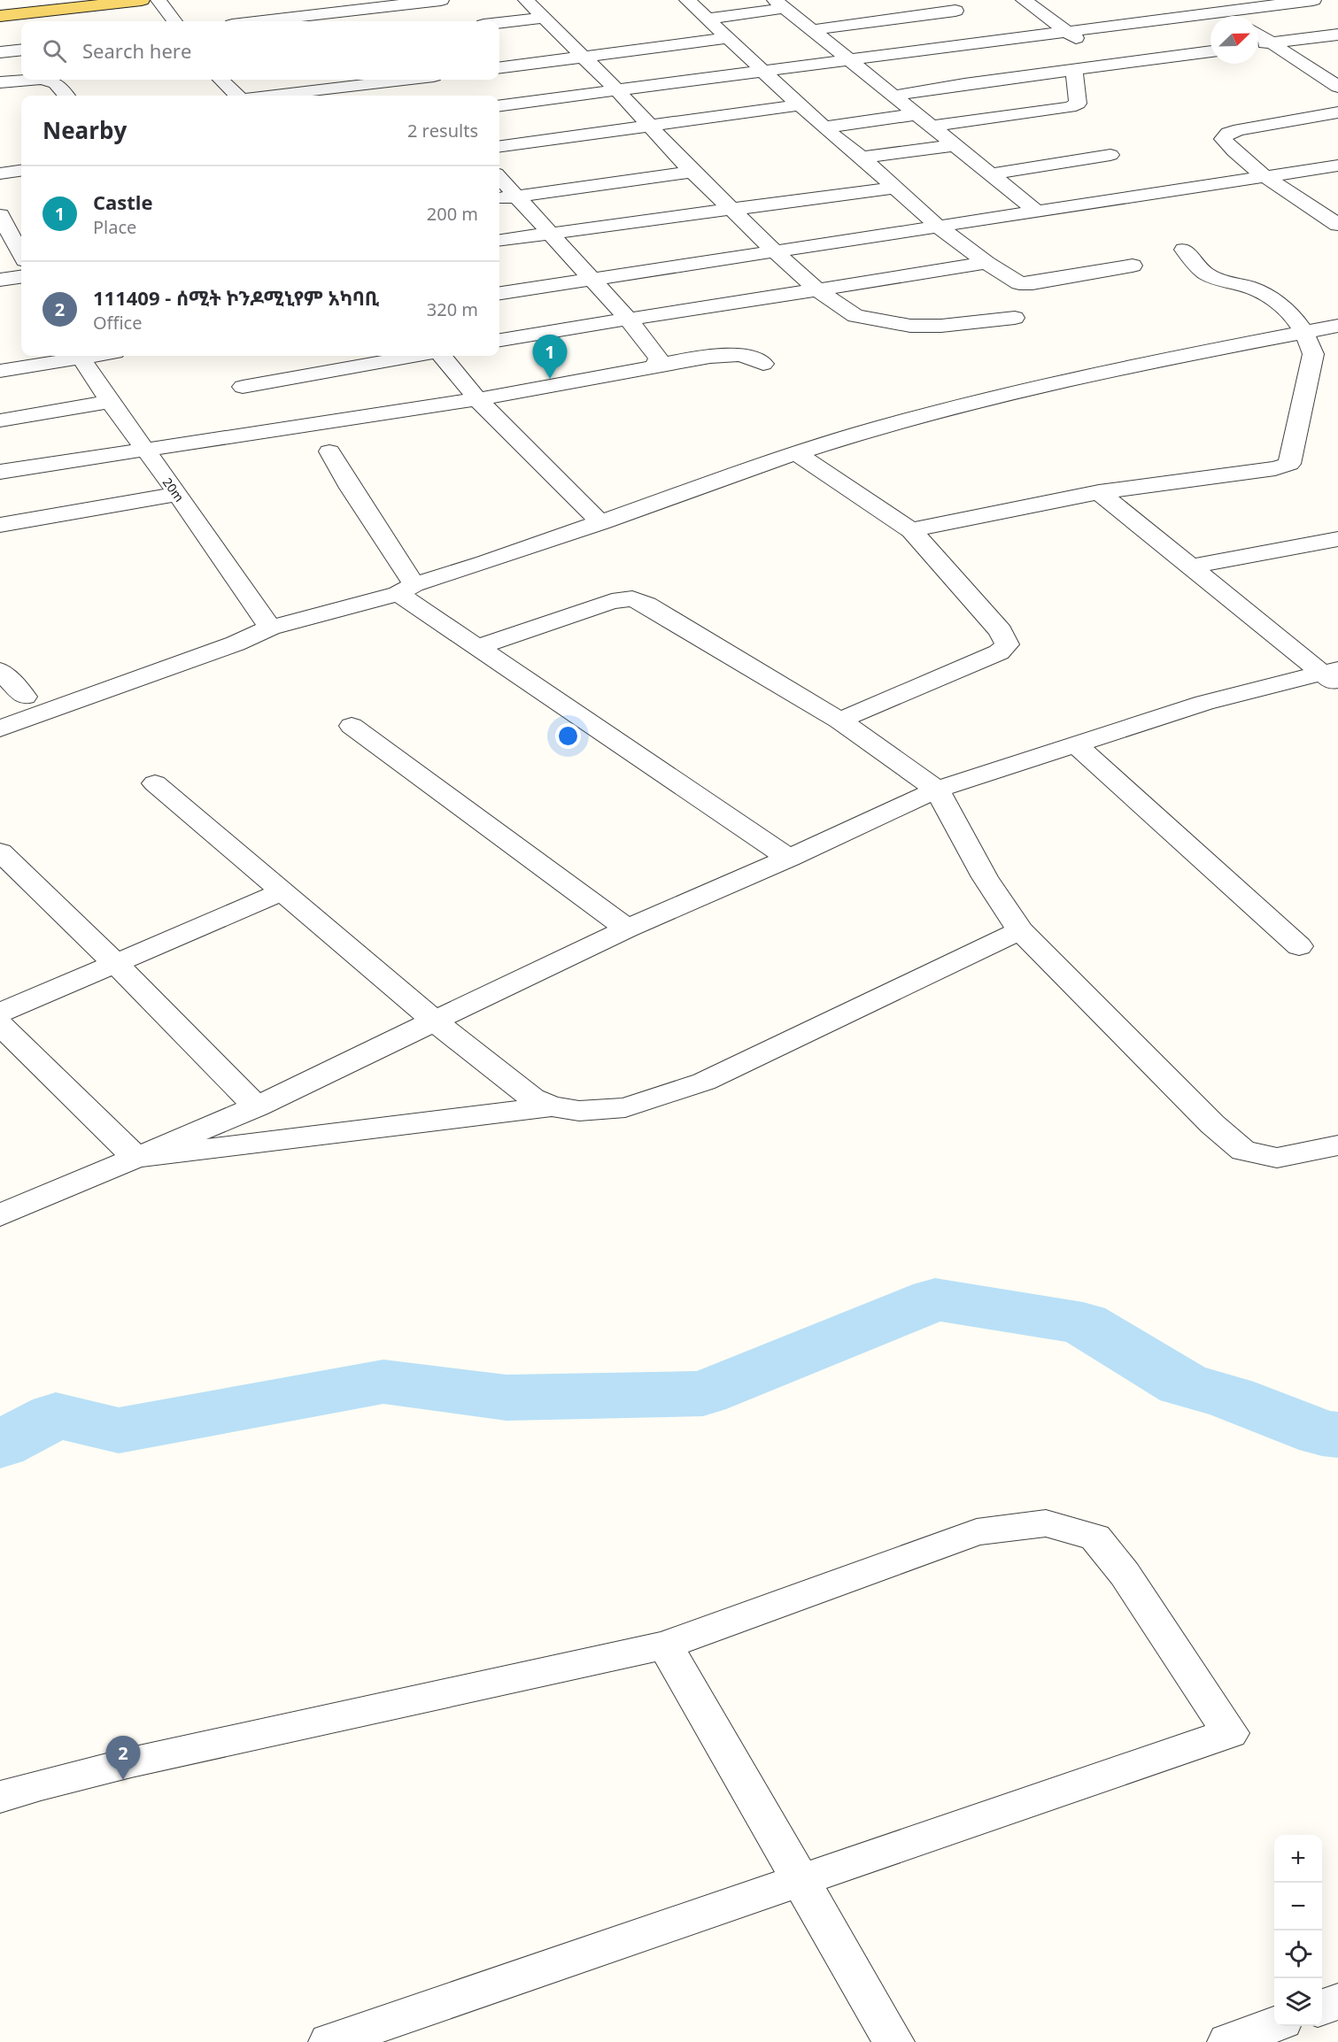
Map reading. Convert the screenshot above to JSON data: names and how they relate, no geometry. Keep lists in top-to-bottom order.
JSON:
{
  "streets": {
    "street": ["20m"]
  },
  "north": "top right",
  "page": {
    "search": "Search here",
    "heading": ["Nearby", "2 results"],
    "list": [
      {
        "mark": "1",
        "name": "Castle",
        "note": "Place",
        "value": "200 m"
      },
      {
        "mark": "2",
        "name": "111409 - ሰሚት ኮንዶሚኒየም አካባቢ",
        "note": "Office",
        "value": "320 m"
      }
    ],
    "pins": ["1", "2"],
    "map_buttons": ["+", "−"]
  }
}
